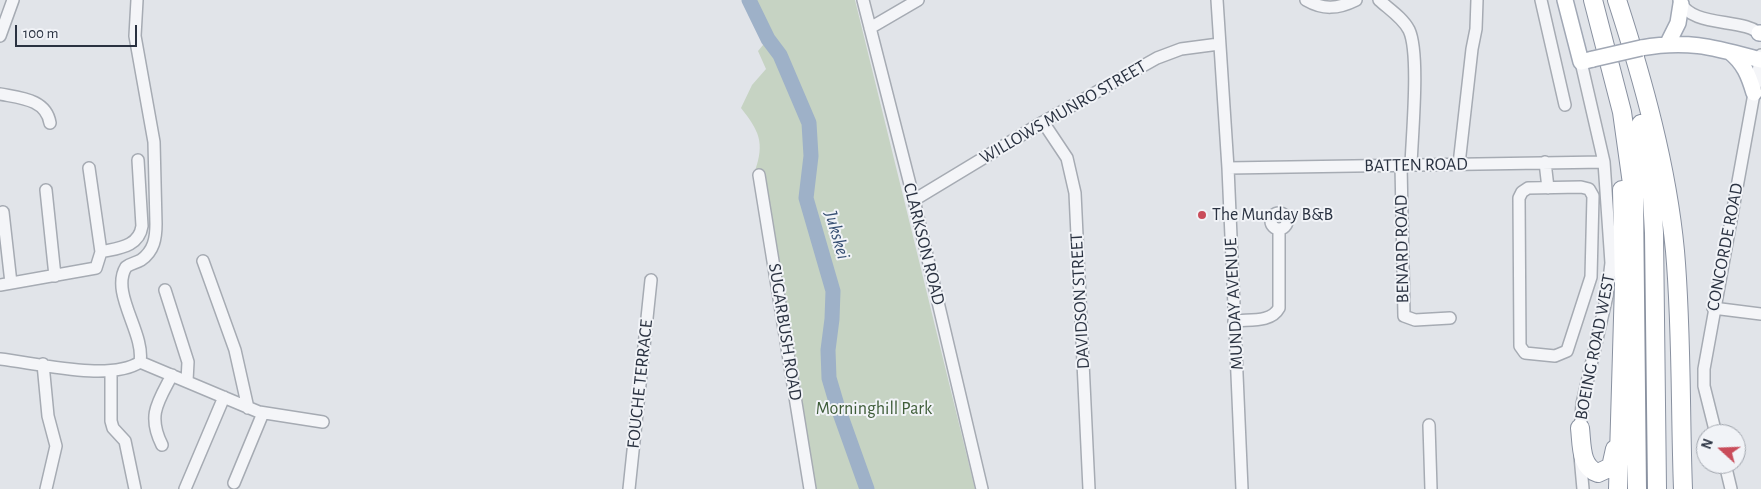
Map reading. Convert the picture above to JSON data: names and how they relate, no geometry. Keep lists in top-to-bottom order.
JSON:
{
  "streets": {
    "main road": ["BOEING ROAD WEST"],
    "street": [
      "WILLOWS MUNRO STREET",
      "BATTEN ROAD",
      "CLARKSON ROAD",
      "CONCORDE ROAD",
      "BENARD ROAD",
      "DAVIDSON STREET",
      "MUNDAY AVENUE",
      "SUGARBUSH ROAD",
      "FOUCHE TERRACE"
    ]
  },
  "crossings": [
    ["WILLOWS MUNRO STREET", "CLARKSON ROAD"],
    ["WILLOWS MUNRO STREET", "DAVIDSON STREET"],
    ["WILLOWS MUNRO STREET", "MUNDAY AVENUE"],
    ["BATTEN ROAD", "BENARD ROAD"],
    ["BATTEN ROAD", "MUNDAY AVENUE"],
    ["BATTEN ROAD", "BOEING ROAD WEST"]
  ],
  "water": ["Jukskei"],
  "parks": ["Morninghill Park"],
  "places": ["The Munday B&B"],
  "scale_bar": "100 m",
  "north": "left"
}
